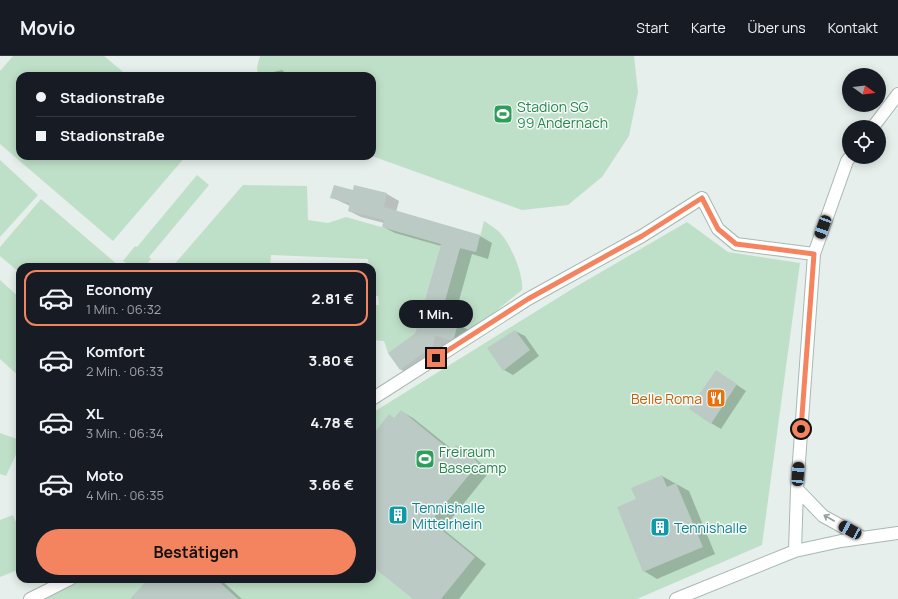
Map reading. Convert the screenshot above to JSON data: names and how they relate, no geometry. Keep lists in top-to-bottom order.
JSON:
{
  "places": {
    "sports": ["Stadion SG 99 Andernach", "Freiraum Basecamp"],
    "restaurant": ["Belle Roma"],
    "building": ["Tennishalle Mittelrhein", "Tennishalle"]
  },
  "north": "right",
  "page": {
    "header": "Movio",
    "nav": [
      "Start",
      "Karte",
      "Über uns",
      "Kontakt"
    ],
    "banner": ["Stadionstraße", "Stadionstraße"],
    "list": [
      {
        "name": "Economy",
        "note": "1 Min. · 06:32",
        "value": "2.81 €"
      },
      {
        "name": "Komfort",
        "note": "2 Min. · 06:33",
        "value": "3.80 €"
      },
      {
        "name": "XL",
        "note": "3 Min. · 06:34",
        "value": "4.78 €"
      },
      {
        "name": "Moto",
        "note": "4 Min. · 06:35",
        "value": "3.66 €"
      }
    ],
    "bubble": "1 Min.",
    "buttons": "Bestätigen"
  }
}
